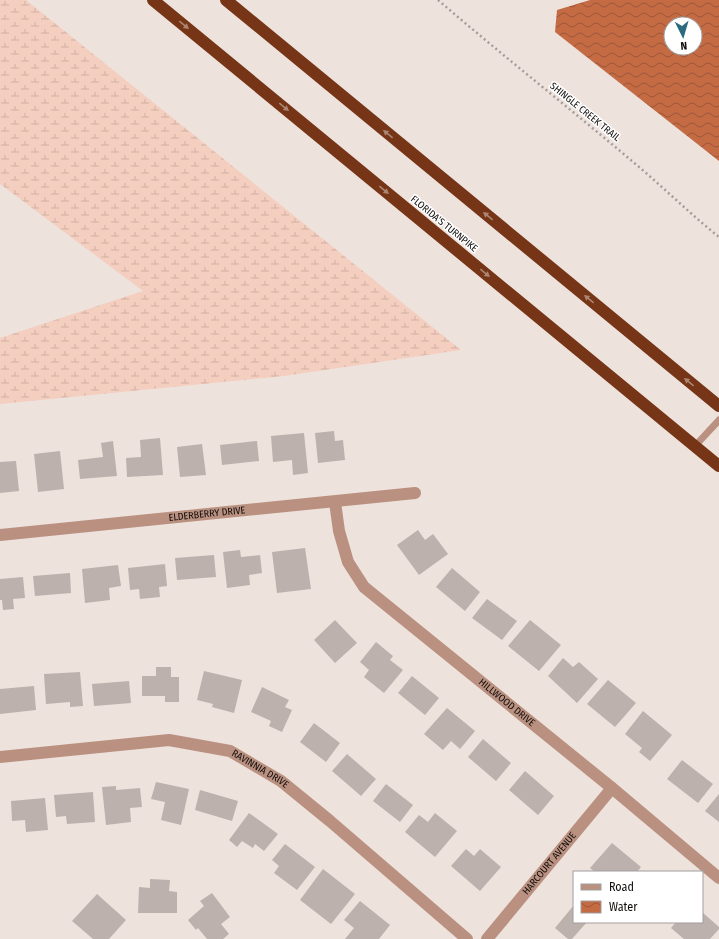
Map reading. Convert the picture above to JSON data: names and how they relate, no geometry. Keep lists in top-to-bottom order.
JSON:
{
  "streets": {
    "highway": ["FLORIDA'S TURNPIKE"],
    "street": [
      "ELDERBERRY DRIVE",
      "HILLWOOD DRIVE",
      "RAVINNIA DRIVE",
      "HARCOURT AVENUE"
    ],
    "path": ["SHINGLE CREEK TRAIL"]
  },
  "crossings": [
    ["ELDERBERRY DRIVE", "HILLWOOD DRIVE"],
    ["HILLWOOD DRIVE", "HARCOURT AVENUE"]
  ],
  "legend": ["Road", "Water"],
  "north": "bottom"
}
